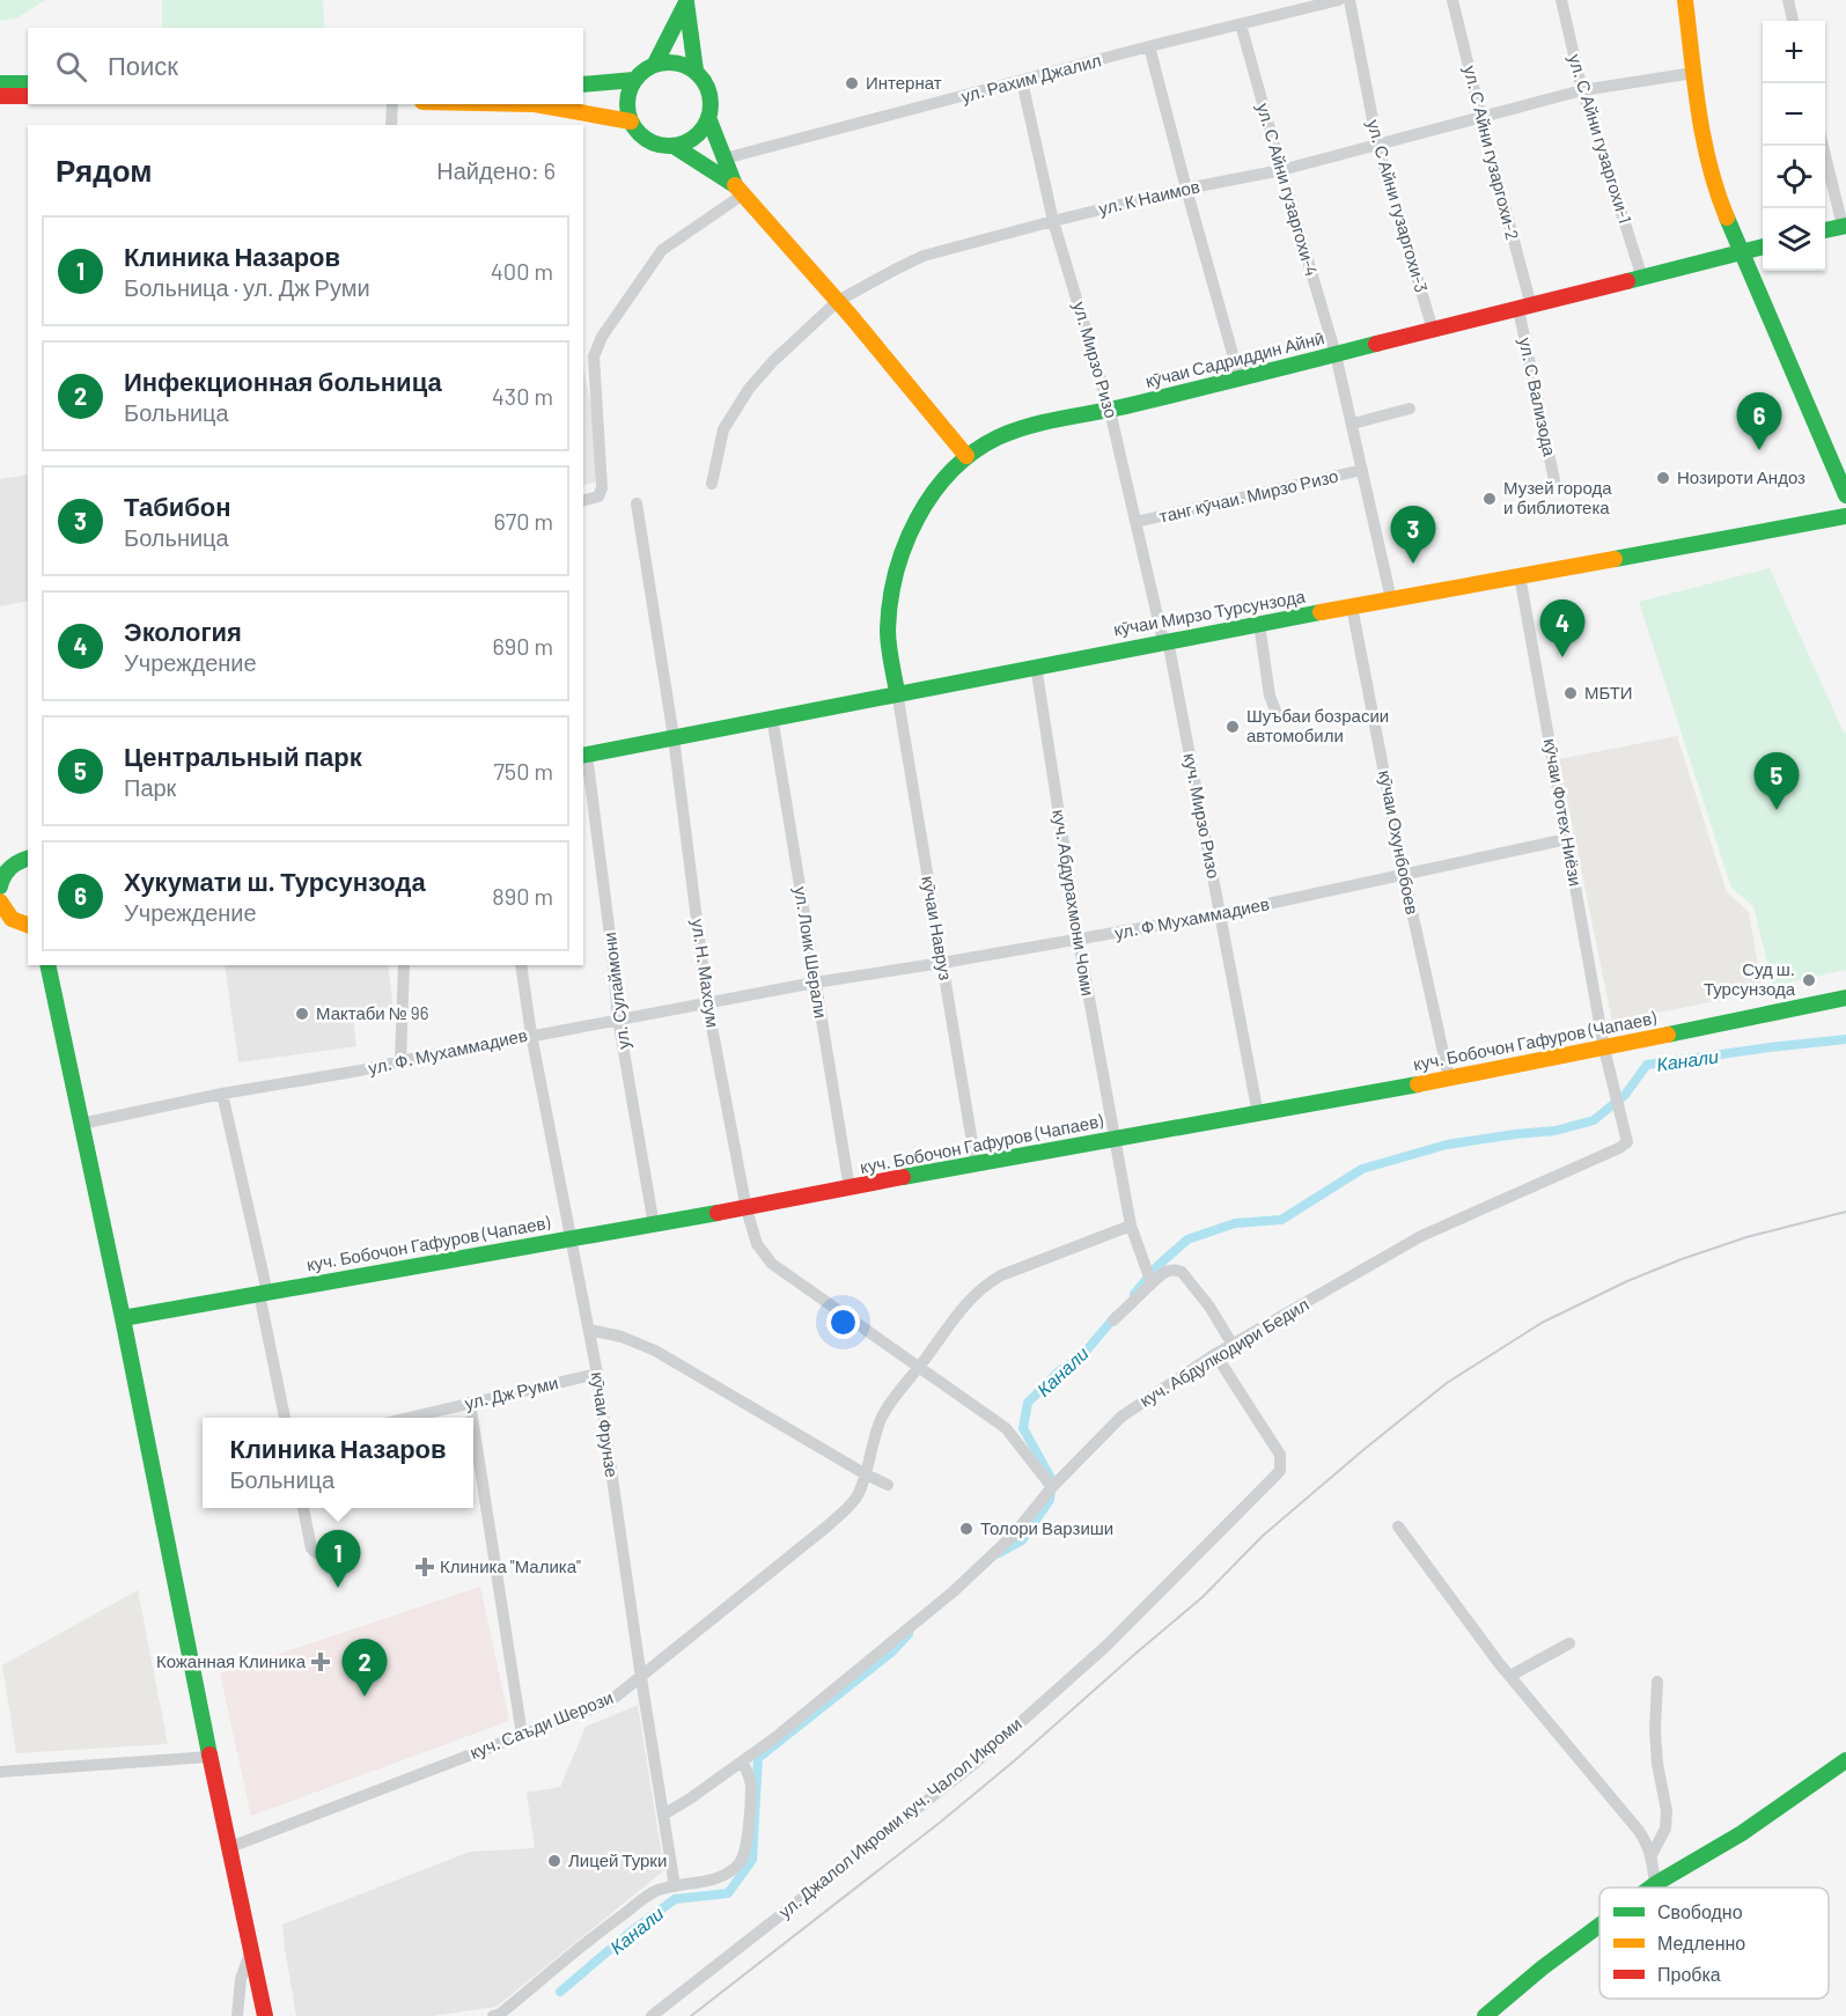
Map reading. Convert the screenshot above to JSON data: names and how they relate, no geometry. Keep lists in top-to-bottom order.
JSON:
{
  "streets": {
    "street": [
      "ул. Рахим Джалил",
      "ул. С Айни гузаргохи-1",
      "ул. С Айни гузаргохи-2",
      "ул. С Айни гузаргохи-4",
      "ул. К Наимов",
      "ул. С Айни гузаргохи-3",
      "ул. Мирзо Ризо",
      "кӯчаи Садриддин Айнӣ",
      "ул. С Вализода",
      "танг кӯчаи. Мирзо Ризо",
      "кӯчаи Мирзо Турсунзода",
      "кӯчаи Фотех Ниёзи",
      "куч. Мирзо Ризо",
      "кӯчаи Охунбобоев",
      "куч. Абдурахмони Чоми",
      "ул. Ф Мухаммадиев",
      "кӯчаи Навруз",
      "ул. Лоик Шерали",
      "ул. Н. Махсум",
      "ул. Сулаймони",
      "куч. Бобочон Гафуров (Чапаев)",
      "ул. Ф. Мухаммадиев",
      "куч. Абдулкодири Бедил",
      "ул. Дж Руми",
      "кӯчаи Фрунзе",
      "куч. Саъди Шерози",
      "ул. Джалол Икроми куч. Чалол Икроми"
    ]
  },
  "crossings": [
    ["ул. Рахим Джалил", "ул. С Айни гузаргохи-4"],
    ["ул. Рахим Джалил", "ул. Мирзо Ризо"],
    ["ул. С Айни гузаргохи-1", "ул. К Наимов"],
    ["ул. С Айни гузаргохи-1", "кӯчаи Садриддин Айнӣ"],
    ["ул. С Айни гузаргохи-2", "ул. К Наимов"],
    ["ул. С Айни гузаргохи-2", "кӯчаи Садриддин Айнӣ"],
    ["ул. С Айни гузаргохи-2", "ул. С Вализода"],
    ["ул. С Айни гузаргохи-4", "ул. К Наимов"],
    ["ул. С Айни гузаргохи-4", "кӯчаи Садриддин Айнӣ"],
    ["ул. С Айни гузаргохи-4", "танг кӯчаи. Мирзо Ризо"],
    ["ул. С Айни гузаргохи-4", "кӯчаи Мирзо Турсунзода"],
    ["ул. К Наимов", "ул. С Айни гузаргохи-3"],
    ["ул. К Наимов", "ул. Мирзо Ризо"],
    ["ул. С Айни гузаргохи-3", "кӯчаи Садриддин Айнӣ"],
    ["ул. Мирзо Ризо", "кӯчаи Садриддин Айнӣ"],
    ["ул. Мирзо Ризо", "танг кӯчаи. Мирзо Ризо"],
    ["ул. Мирзо Ризо", "кӯчаи Мирзо Турсунзода"],
    ["ул. Мирзо Ризо", "куч. Мирзо Ризо"],
    ["кӯчаи Садриддин Айнӣ", "ул. С Вализода"],
    ["кӯчаи Садриддин Айнӣ", "кӯчаи Мирзо Турсунзода"],
    ["кӯчаи Садриддин Айнӣ", "кӯчаи Навруз"],
    ["кӯчаи Мирзо Турсунзода", "кӯчаи Фотех Ниёзи"],
    ["кӯчаи Мирзо Турсунзода", "куч. Мирзо Ризо"],
    ["кӯчаи Мирзо Турсунзода", "кӯчаи Охунбобоев"],
    ["кӯчаи Мирзо Турсунзода", "куч. Абдурахмони Чоми"],
    ["кӯчаи Мирзо Турсунзода", "кӯчаи Навруз"],
    ["кӯчаи Мирзо Турсунзода", "ул. Лоик Шерали"],
    ["кӯчаи Мирзо Турсунзода", "ул. Н. Махсум"],
    ["кӯчаи Мирзо Турсунзода", "ул. Сулаймони"],
    ["кӯчаи Фотех Ниёзи", "ул. Ф Мухаммадиев"],
    ["кӯчаи Фотех Ниёзи", "куч. Бобочон Гафуров (Чапаев)"],
    ["кӯчаи Фотех Ниёзи", "куч. Абдулкодири Бедил"],
    ["куч. Мирзо Ризо", "ул. Ф Мухаммадиев"],
    ["куч. Мирзо Ризо", "куч. Бобочон Гафуров (Чапаев)"],
    ["кӯчаи Охунбобоев", "ул. Ф Мухаммадиев"],
    ["кӯчаи Охунбобоев", "куч. Бобочон Гафуров (Чапаев)"],
    ["куч. Абдурахмони Чоми", "ул. Ф Мухаммадиев"],
    ["куч. Абдурахмони Чоми", "куч. Бобочон Гафуров (Чапаев)"],
    ["куч. Абдурахмони Чоми", "куч. Саъди Шерози"],
    ["ул. Ф Мухаммадиев", "кӯчаи Навруз"],
    ["ул. Ф Мухаммадиев", "ул. Лоик Шерали"],
    ["ул. Ф Мухаммадиев", "ул. Ф. Мухаммадиев"],
    ["кӯчаи Навруз", "куч. Бобочон Гафуров (Чапаев)"],
    ["ул. Лоик Шерали", "куч. Бобочон Гафуров (Чапаев)"],
    ["ул. Лоик Шерали", "ул. Ф. Мухаммадиев"],
    ["ул. Н. Махсум", "куч. Бобочон Гафуров (Чапаев)"],
    ["ул. Н. Махсум", "ул. Ф. Мухаммадиев"],
    ["ул. Н. Махсум", "куч. Абдулкодири Бедил"],
    ["ул. Н. Махсум", "куч. Саъди Шерози"],
    ["ул. Сулаймони", "куч. Бобочон Гафуров (Чапаев)"],
    ["ул. Сулаймони", "ул. Ф. Мухаммадиев"],
    ["куч. Бобочон Гафуров (Чапаев)", "куч. Абдулкодири Бедил"],
    ["куч. Бобочон Гафуров (Чапаев)", "кӯчаи Фрунзе"],
    ["ул. Ф. Мухаммадиев", "кӯчаи Фрунзе"],
    ["куч. Абдулкодири Бедил", "кӯчаи Фрунзе"],
    ["куч. Абдулкодири Бедил", "ул. Джалол Икроми куч. Чалол Икроми"],
    ["ул. Дж Руми", "кӯчаи Фрунзе"],
    ["кӯчаи Фрунзе", "куч. Саъди Шерози"]
  ],
  "water": ["Канали"],
  "places": {
    "other": [
      "Интернат",
      "Нозироти Андоз",
      "Музей города и библиотека",
      "МБТИ",
      "Шуъбаи бозрасии автомобили",
      "Суд ш. Турсунзода",
      "Мактаби № 96",
      "Толори Варзиши",
      "Лицей Турки"
    ],
    "health": ["Клиника \"Малика\"", "Кожанная Клиника"]
  },
  "legend": ["Свободно", "Медленно", "Пробка"],
  "page": {
    "map_buttons": ["+", "−"],
    "search": "Поиск",
    "heading": ["Рядом", "Найдено: 6"],
    "list": [
      {
        "mark": "1",
        "name": "Клиника Назаров",
        "note": "Больница · ул. Дж Руми",
        "value": "400 m"
      },
      {
        "mark": "2",
        "name": "Инфекционная больница",
        "note": "Больница",
        "value": "430 m"
      },
      {
        "mark": "3",
        "name": "Табибон",
        "note": "Больница",
        "value": "670 m"
      },
      {
        "mark": "4",
        "name": "Экология",
        "note": "Учреждение",
        "value": "690 m"
      },
      {
        "mark": "5",
        "name": "Центральный парк",
        "note": "Парк",
        "value": "750 m"
      },
      {
        "mark": "6",
        "name": "Хукумати ш. Турсунзода",
        "note": "Учреждение",
        "value": "890 m"
      }
    ],
    "pins": [
      "6",
      "3",
      "4",
      "5",
      "1",
      "2"
    ],
    "popup": ["Клиника Назаров", "Больница"]
  }
}
